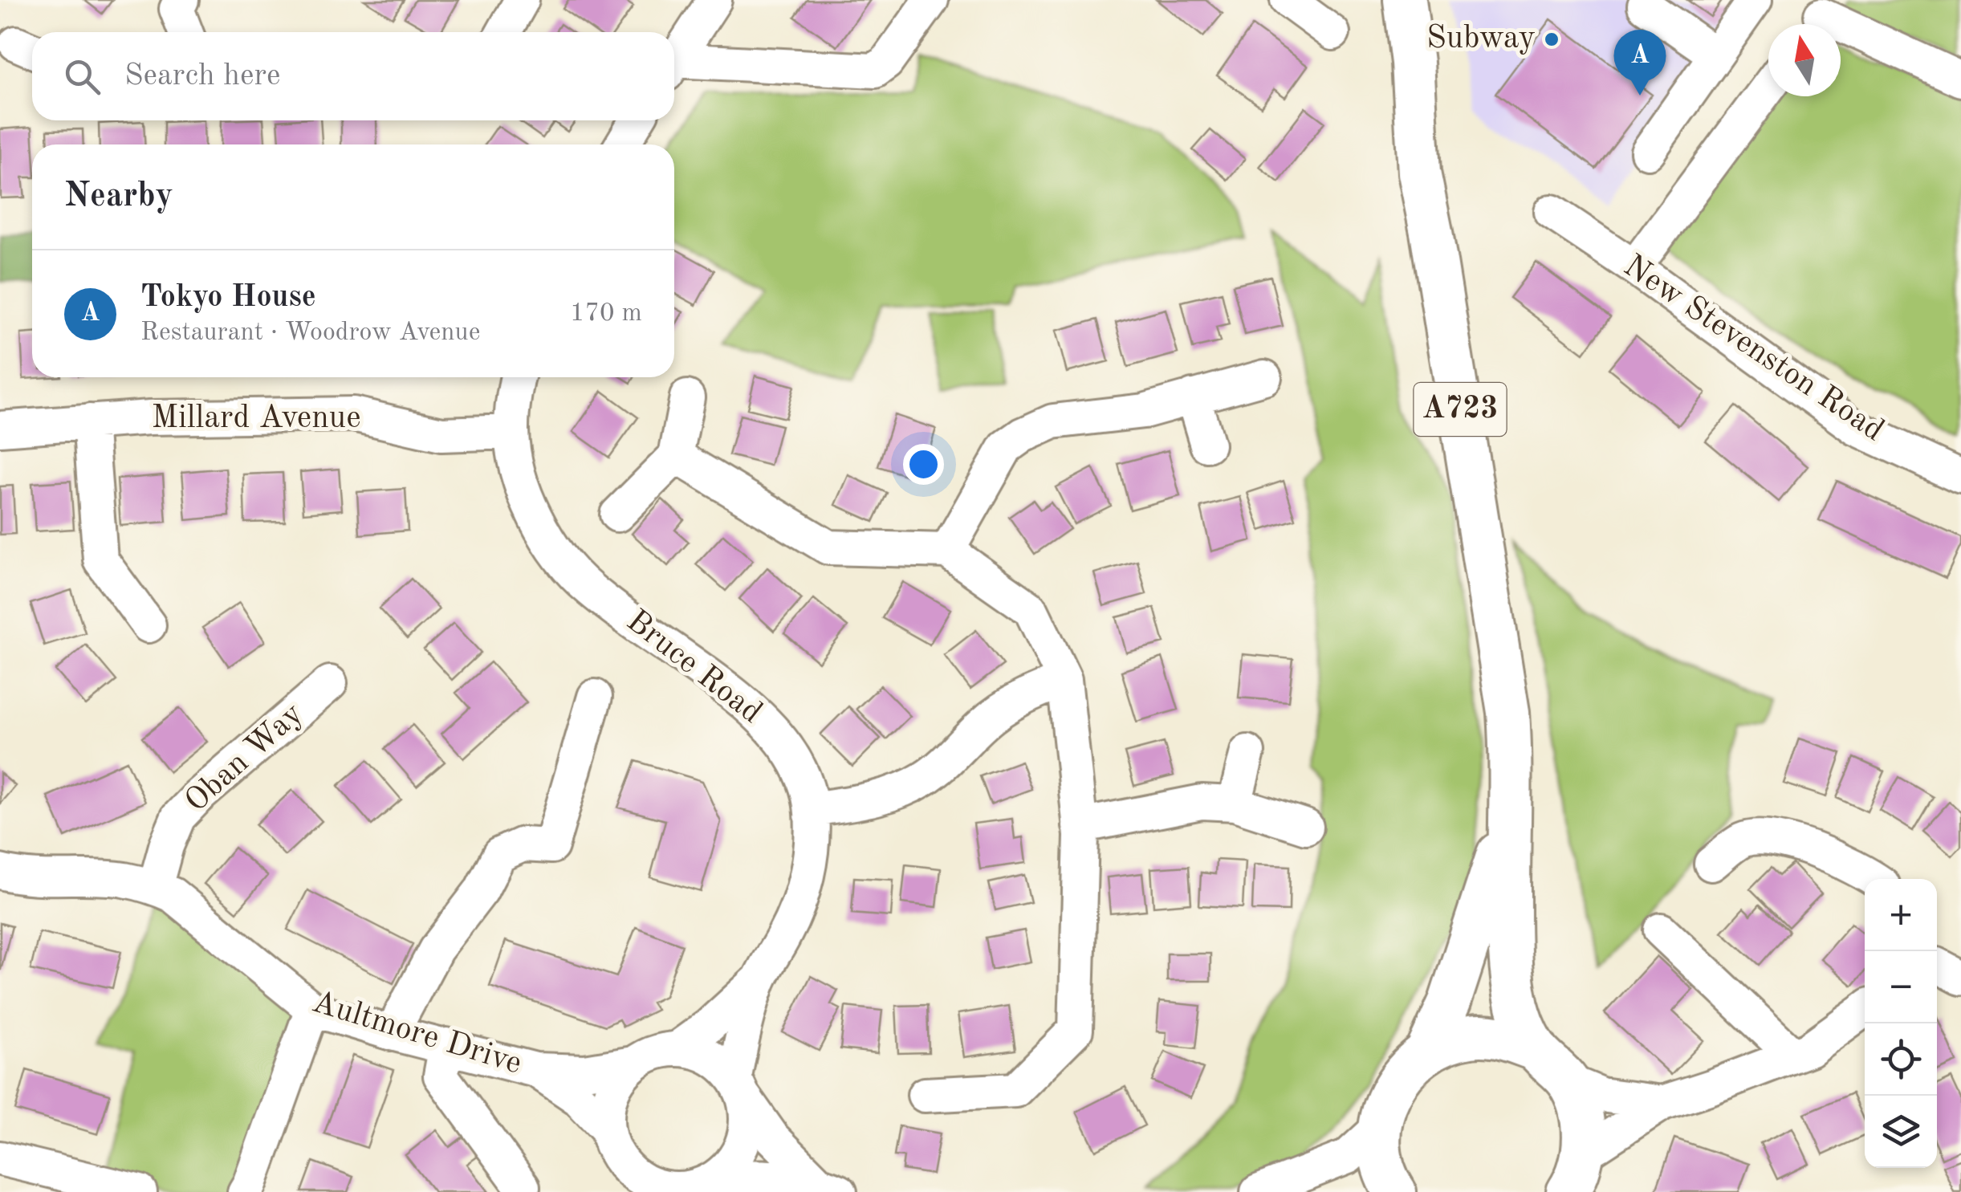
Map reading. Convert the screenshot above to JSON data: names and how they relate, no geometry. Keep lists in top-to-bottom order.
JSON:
{
  "streets": {
    "main road": ["A723"],
    "street": [
      "New Stevenston Road",
      "Millard Avenue",
      "Bruce Road",
      "Oban Way",
      "Aultmore Drive"
    ]
  },
  "crossings": [
    ["Millard Avenue", "Bruce Road"],
    ["Bruce Road", "Aultmore Drive"],
    ["Oban Way", "Aultmore Drive"]
  ],
  "places": ["Subway"],
  "north": "top",
  "page": {
    "pins": "A",
    "search": "Search here",
    "heading": "Nearby",
    "list": [
      {
        "mark": "A",
        "name": "Tokyo House",
        "note": "Restaurant · Woodrow Avenue",
        "value": "170 m"
      }
    ],
    "map_buttons": ["+", "−"]
  }
}
